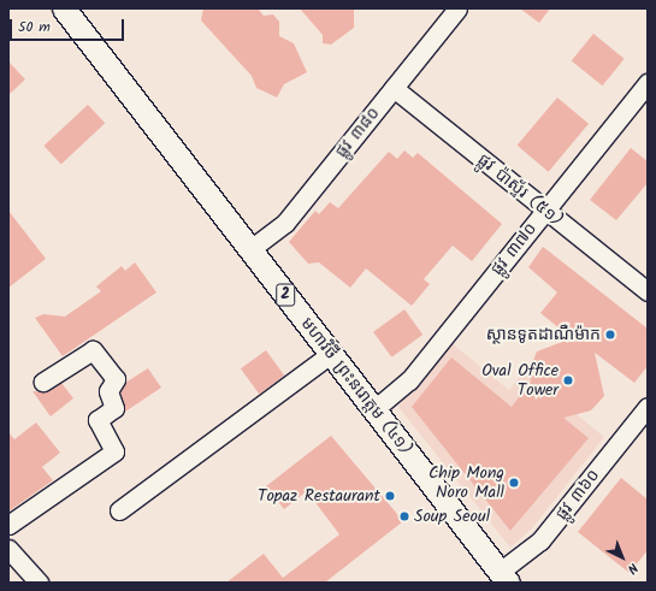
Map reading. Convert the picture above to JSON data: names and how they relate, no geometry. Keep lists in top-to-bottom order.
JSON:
{
  "streets": {
    "main road": ["2", "មហាវិថី ព្រះនរោត្តម (៤១)"],
    "street": [
      "ផ្លូវ ៣៨០",
      "ផ្លូវ ប៉ាស្ទ័រ (៥១)",
      "ផ្លូវ ៣៧០",
      "ផ្លូវ ៣៦០"
    ]
  },
  "crossings": [
    ["ផ្លូវ ៣៨០", "ផ្លូវ ប៉ាស្ទ័រ (៥១)"],
    ["ផ្លូវ ៣៨០", "មហាវិថី ព្រះនរោត្តម (៤១)"],
    ["ផ្លូវ ប៉ាស្ទ័រ (៥១)", "ផ្លូវ ៣៧០"],
    ["ផ្លូវ ៣៧០", "មហាវិថី ព្រះនរោត្តម (៤១)"],
    ["មហាវិថី ព្រះនរោត្តម (៤១)", "ផ្លូវ ៣៦០"]
  ],
  "places": [
    "ស្ថានទូតដាណឺម៉ាក",
    "Oval Office Tower",
    "Chip Mong Noro Mall",
    "Topaz Restaurant",
    "Soup Seoul"
  ],
  "scale_bar": "50 m",
  "north": "bottom right"
}
